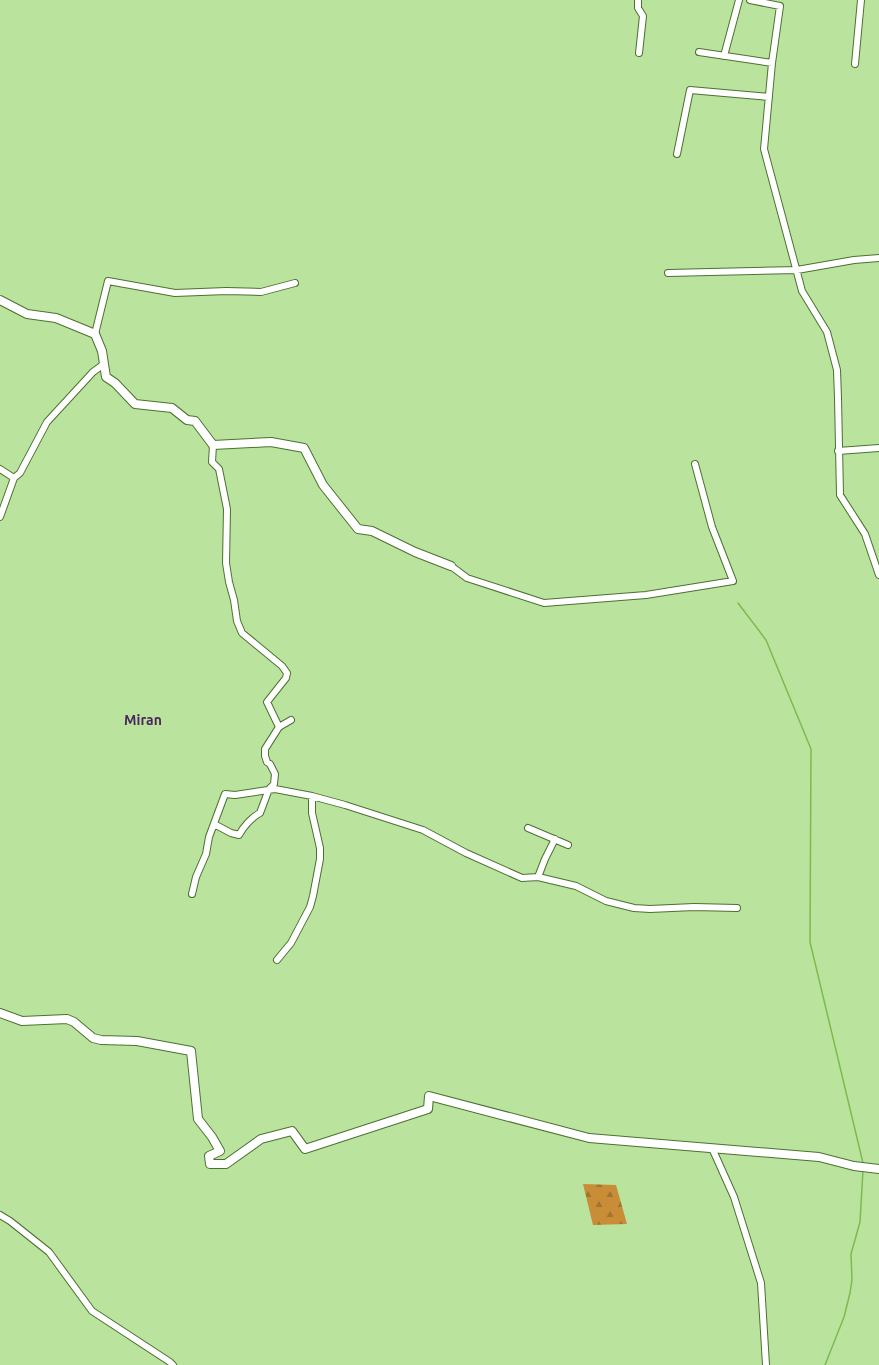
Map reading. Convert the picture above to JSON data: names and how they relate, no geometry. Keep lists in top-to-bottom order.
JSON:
{
  "districts": ["Miran"]
}
